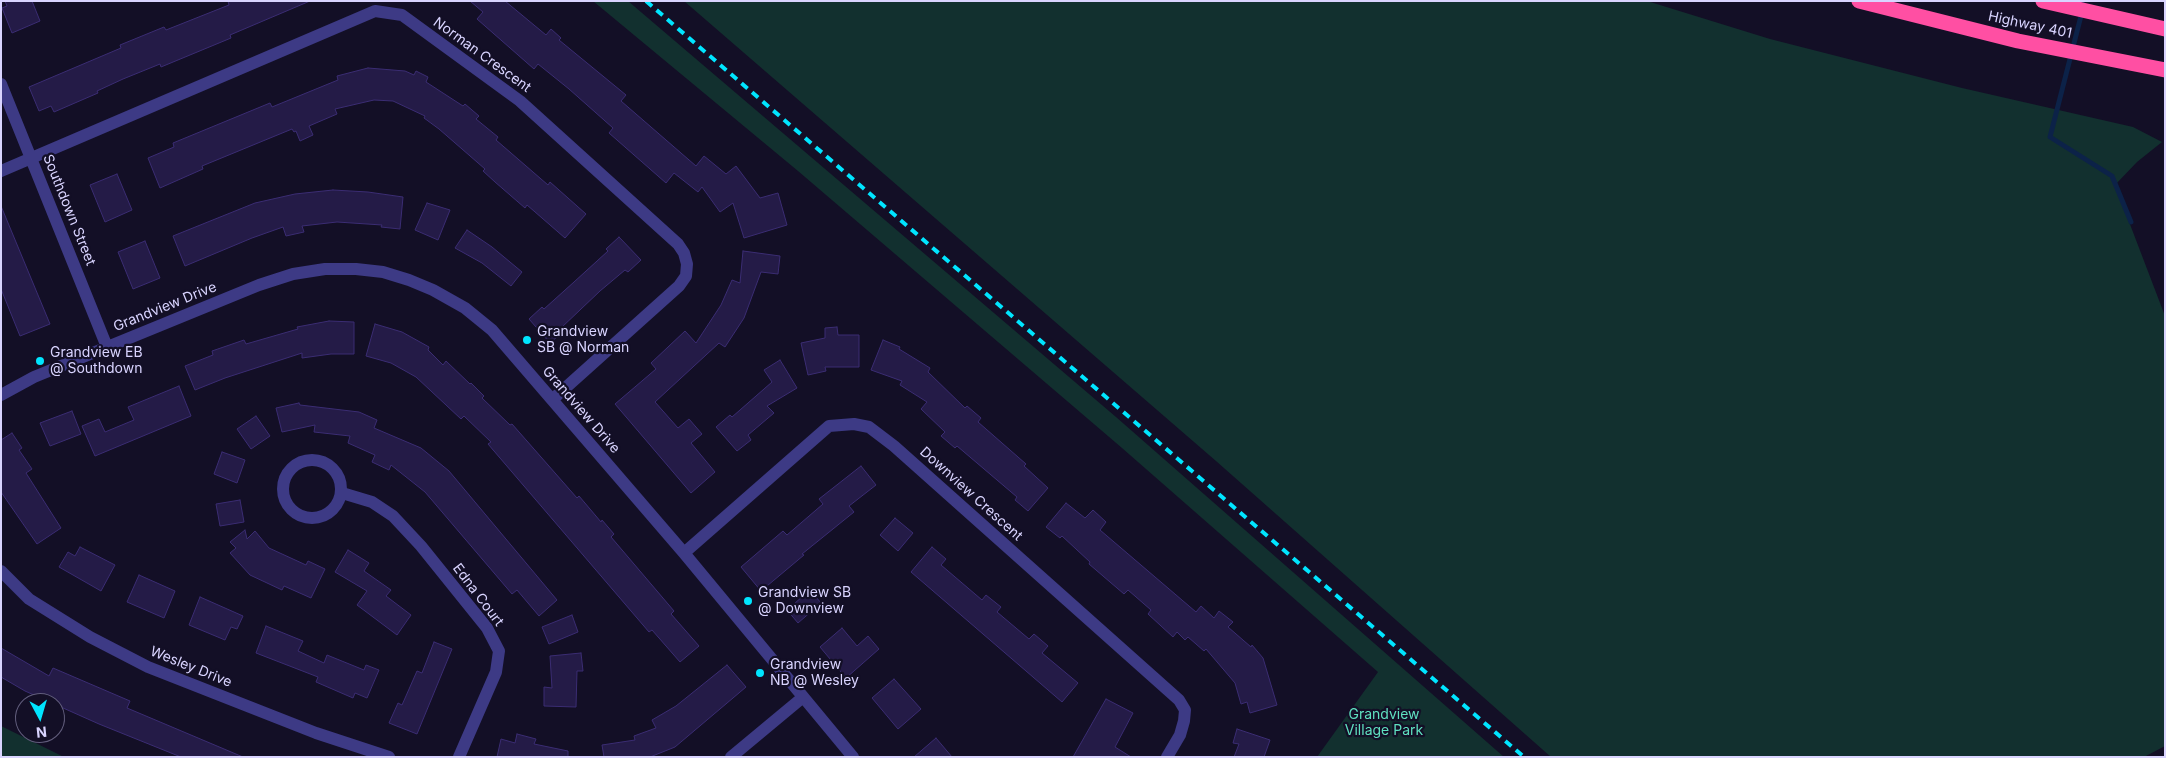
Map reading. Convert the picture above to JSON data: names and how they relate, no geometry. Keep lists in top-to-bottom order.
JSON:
{
  "streets": {
    "highway": ["Highway 401"],
    "street": [
      "Norman Crescent",
      "Southdown Street",
      "Grandview Drive",
      "Downview Crescent",
      "Edna Court",
      "Wesley Drive"
    ]
  },
  "crossings": [
    ["Norman Crescent", "Southdown Street"],
    ["Norman Crescent", "Grandview Drive"],
    ["Southdown Street", "Grandview Drive"],
    ["Grandview Drive", "Downview Crescent"]
  ],
  "parks": ["Grandview Village Park"],
  "places": [
    "Grandview SB @ Norman",
    "Grandview EB @ Southdown",
    "Grandview SB @ Downview",
    "Grandview NB @ Wesley"
  ],
  "north": "bottom"
}
